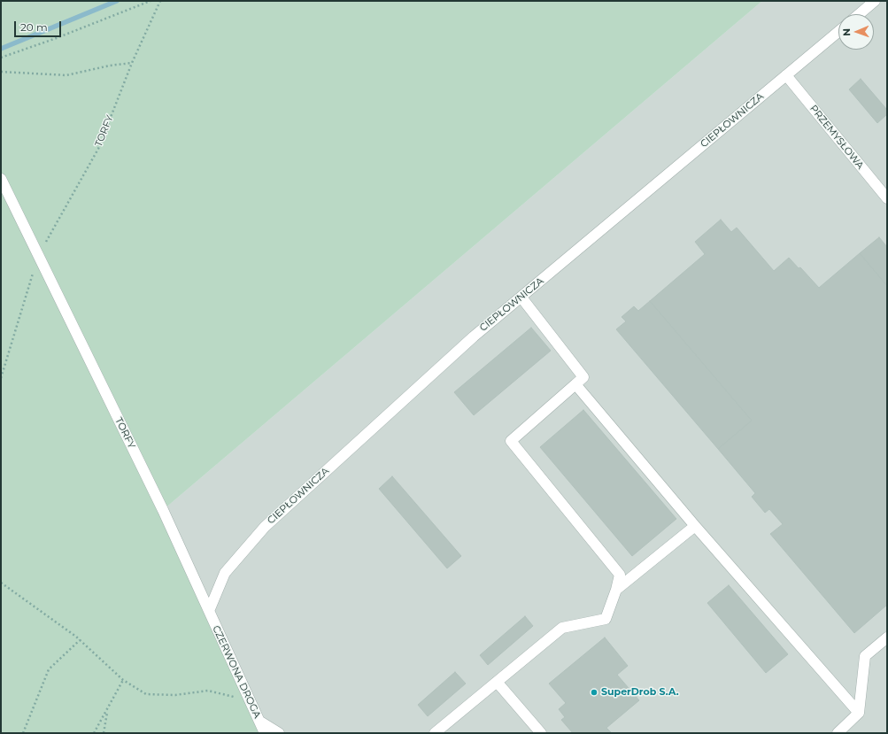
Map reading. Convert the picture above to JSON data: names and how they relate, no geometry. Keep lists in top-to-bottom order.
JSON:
{
  "streets": {
    "street": [
      "CIEPŁOWNICZA",
      "TORFY",
      "PRZEMYSŁOWA",
      "CZERWONA DROGA"
    ]
  },
  "crossings": [
    ["CIEPŁOWNICZA", "TORFY"],
    ["CIEPŁOWNICZA", "PRZEMYSŁOWA"],
    ["CIEPŁOWNICZA", "CZERWONA DROGA"],
    ["TORFY", "CZERWONA DROGA"]
  ],
  "places": ["SuperDrob S.A."],
  "scale_bar": "20 m",
  "north": "left"
}
